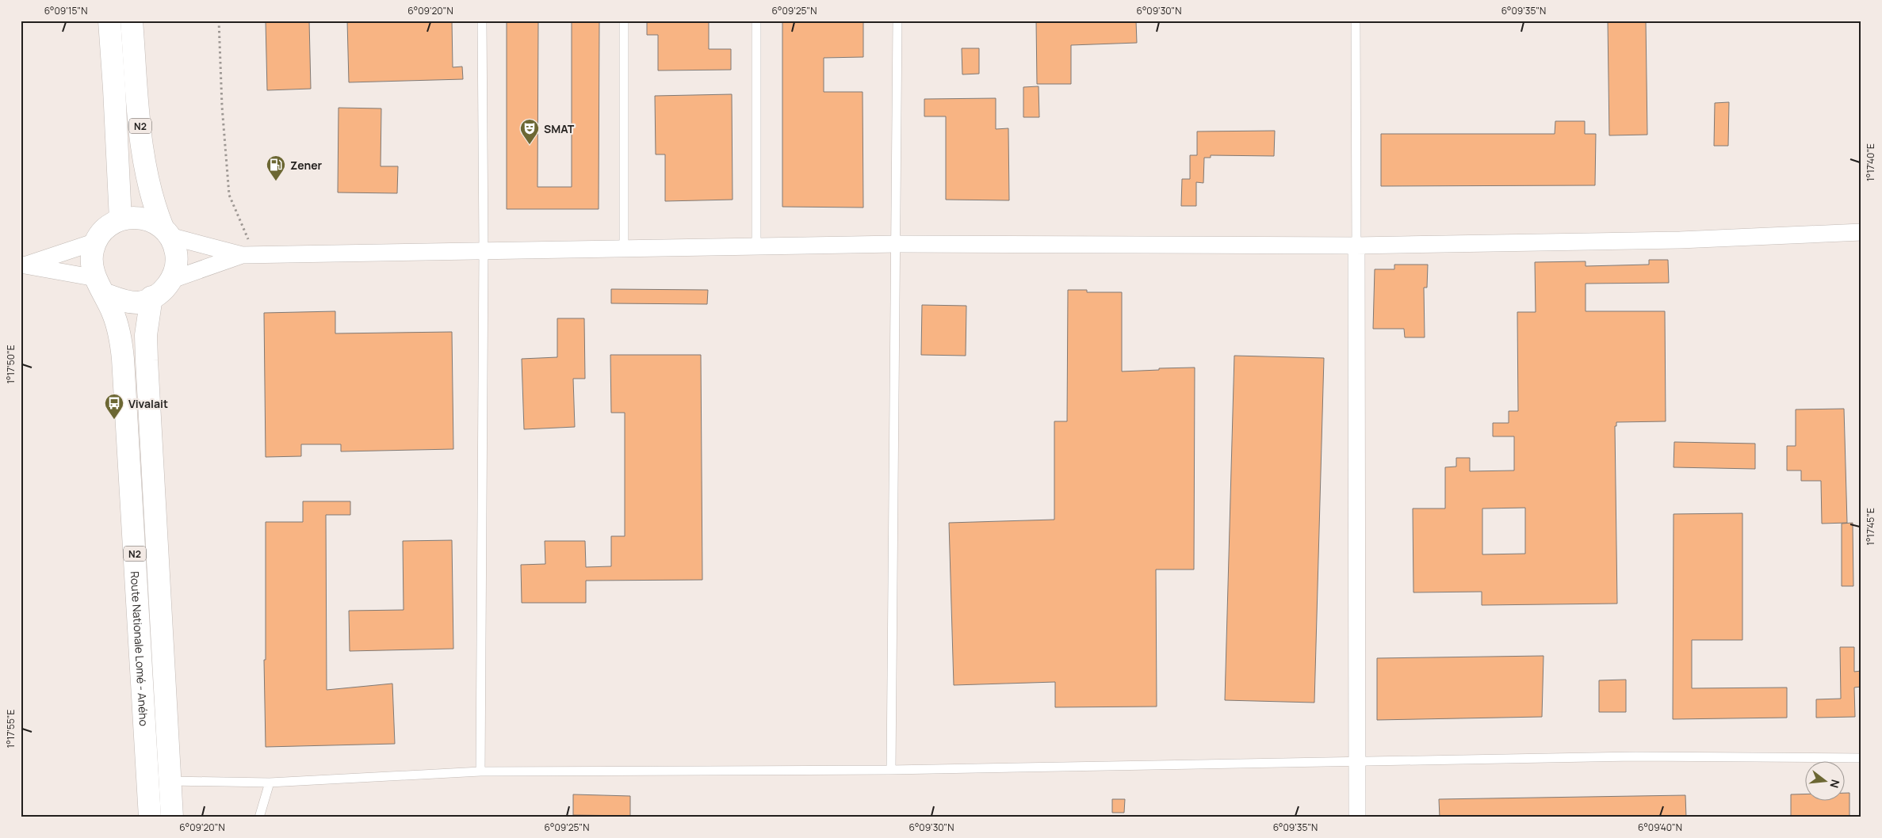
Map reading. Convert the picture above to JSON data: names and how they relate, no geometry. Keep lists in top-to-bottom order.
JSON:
{
  "streets": {
    "highway": ["N2", "Route Nationale Lomé - Aného"]
  },
  "crossings": [
    ["N2", "Route Nationale Lomé - Aného"]
  ],
  "places": {
    "theatre": ["SMAT"],
    "fuel station": ["Zener"],
    "bus stop": ["Vivalait"]
  },
  "north": "right",
  "coordinates": [
    "6°09'15\"N",
    "6°09'20\"N",
    "6°09'25\"N",
    "6°09'30\"N",
    "6°09'35\"N",
    "1°17'40\"E",
    "1°17'50\"E",
    "1°17'45\"E",
    "1°17'55\"E",
    "6°09'40\"N"
  ]
}
